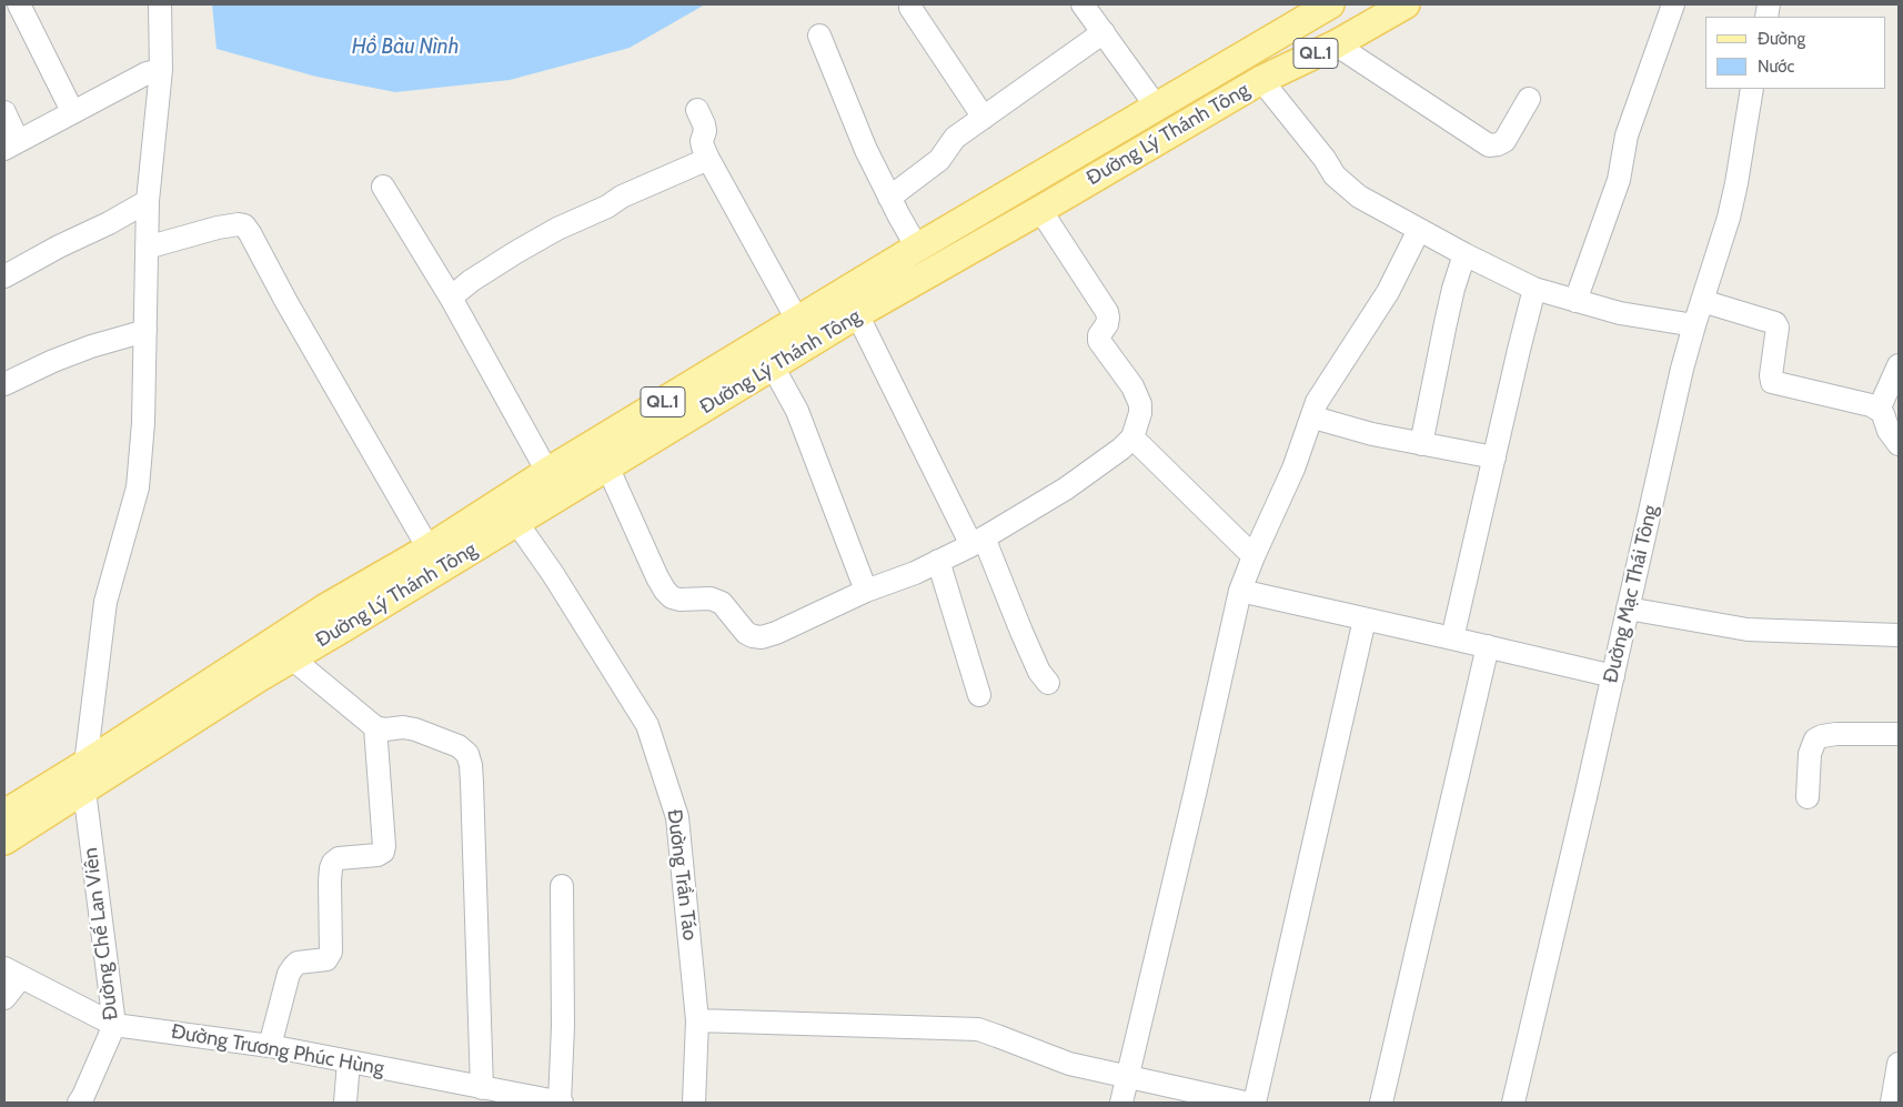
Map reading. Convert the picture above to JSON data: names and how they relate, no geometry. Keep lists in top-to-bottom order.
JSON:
{
  "streets": {
    "main road": ["QL.1", "Đường Lý Thánh Tông"],
    "street": [
      "Đường Mạc Thái Tông",
      "Đường Trần Táo",
      "Đường Chế Lan Viên",
      "Đường Trương Phúc Hùng"
    ]
  },
  "crossings": [
    ["Đường Lý Thánh Tông", "Đường Trần Táo"],
    ["Đường Lý Thánh Tông", "Đường Chế Lan Viên"],
    ["Đường Chế Lan Viên", "Đường Trương Phúc Hùng"]
  ],
  "water": ["Hồ Bàu Nình"],
  "legend": ["Đường", "Nước"]
}
